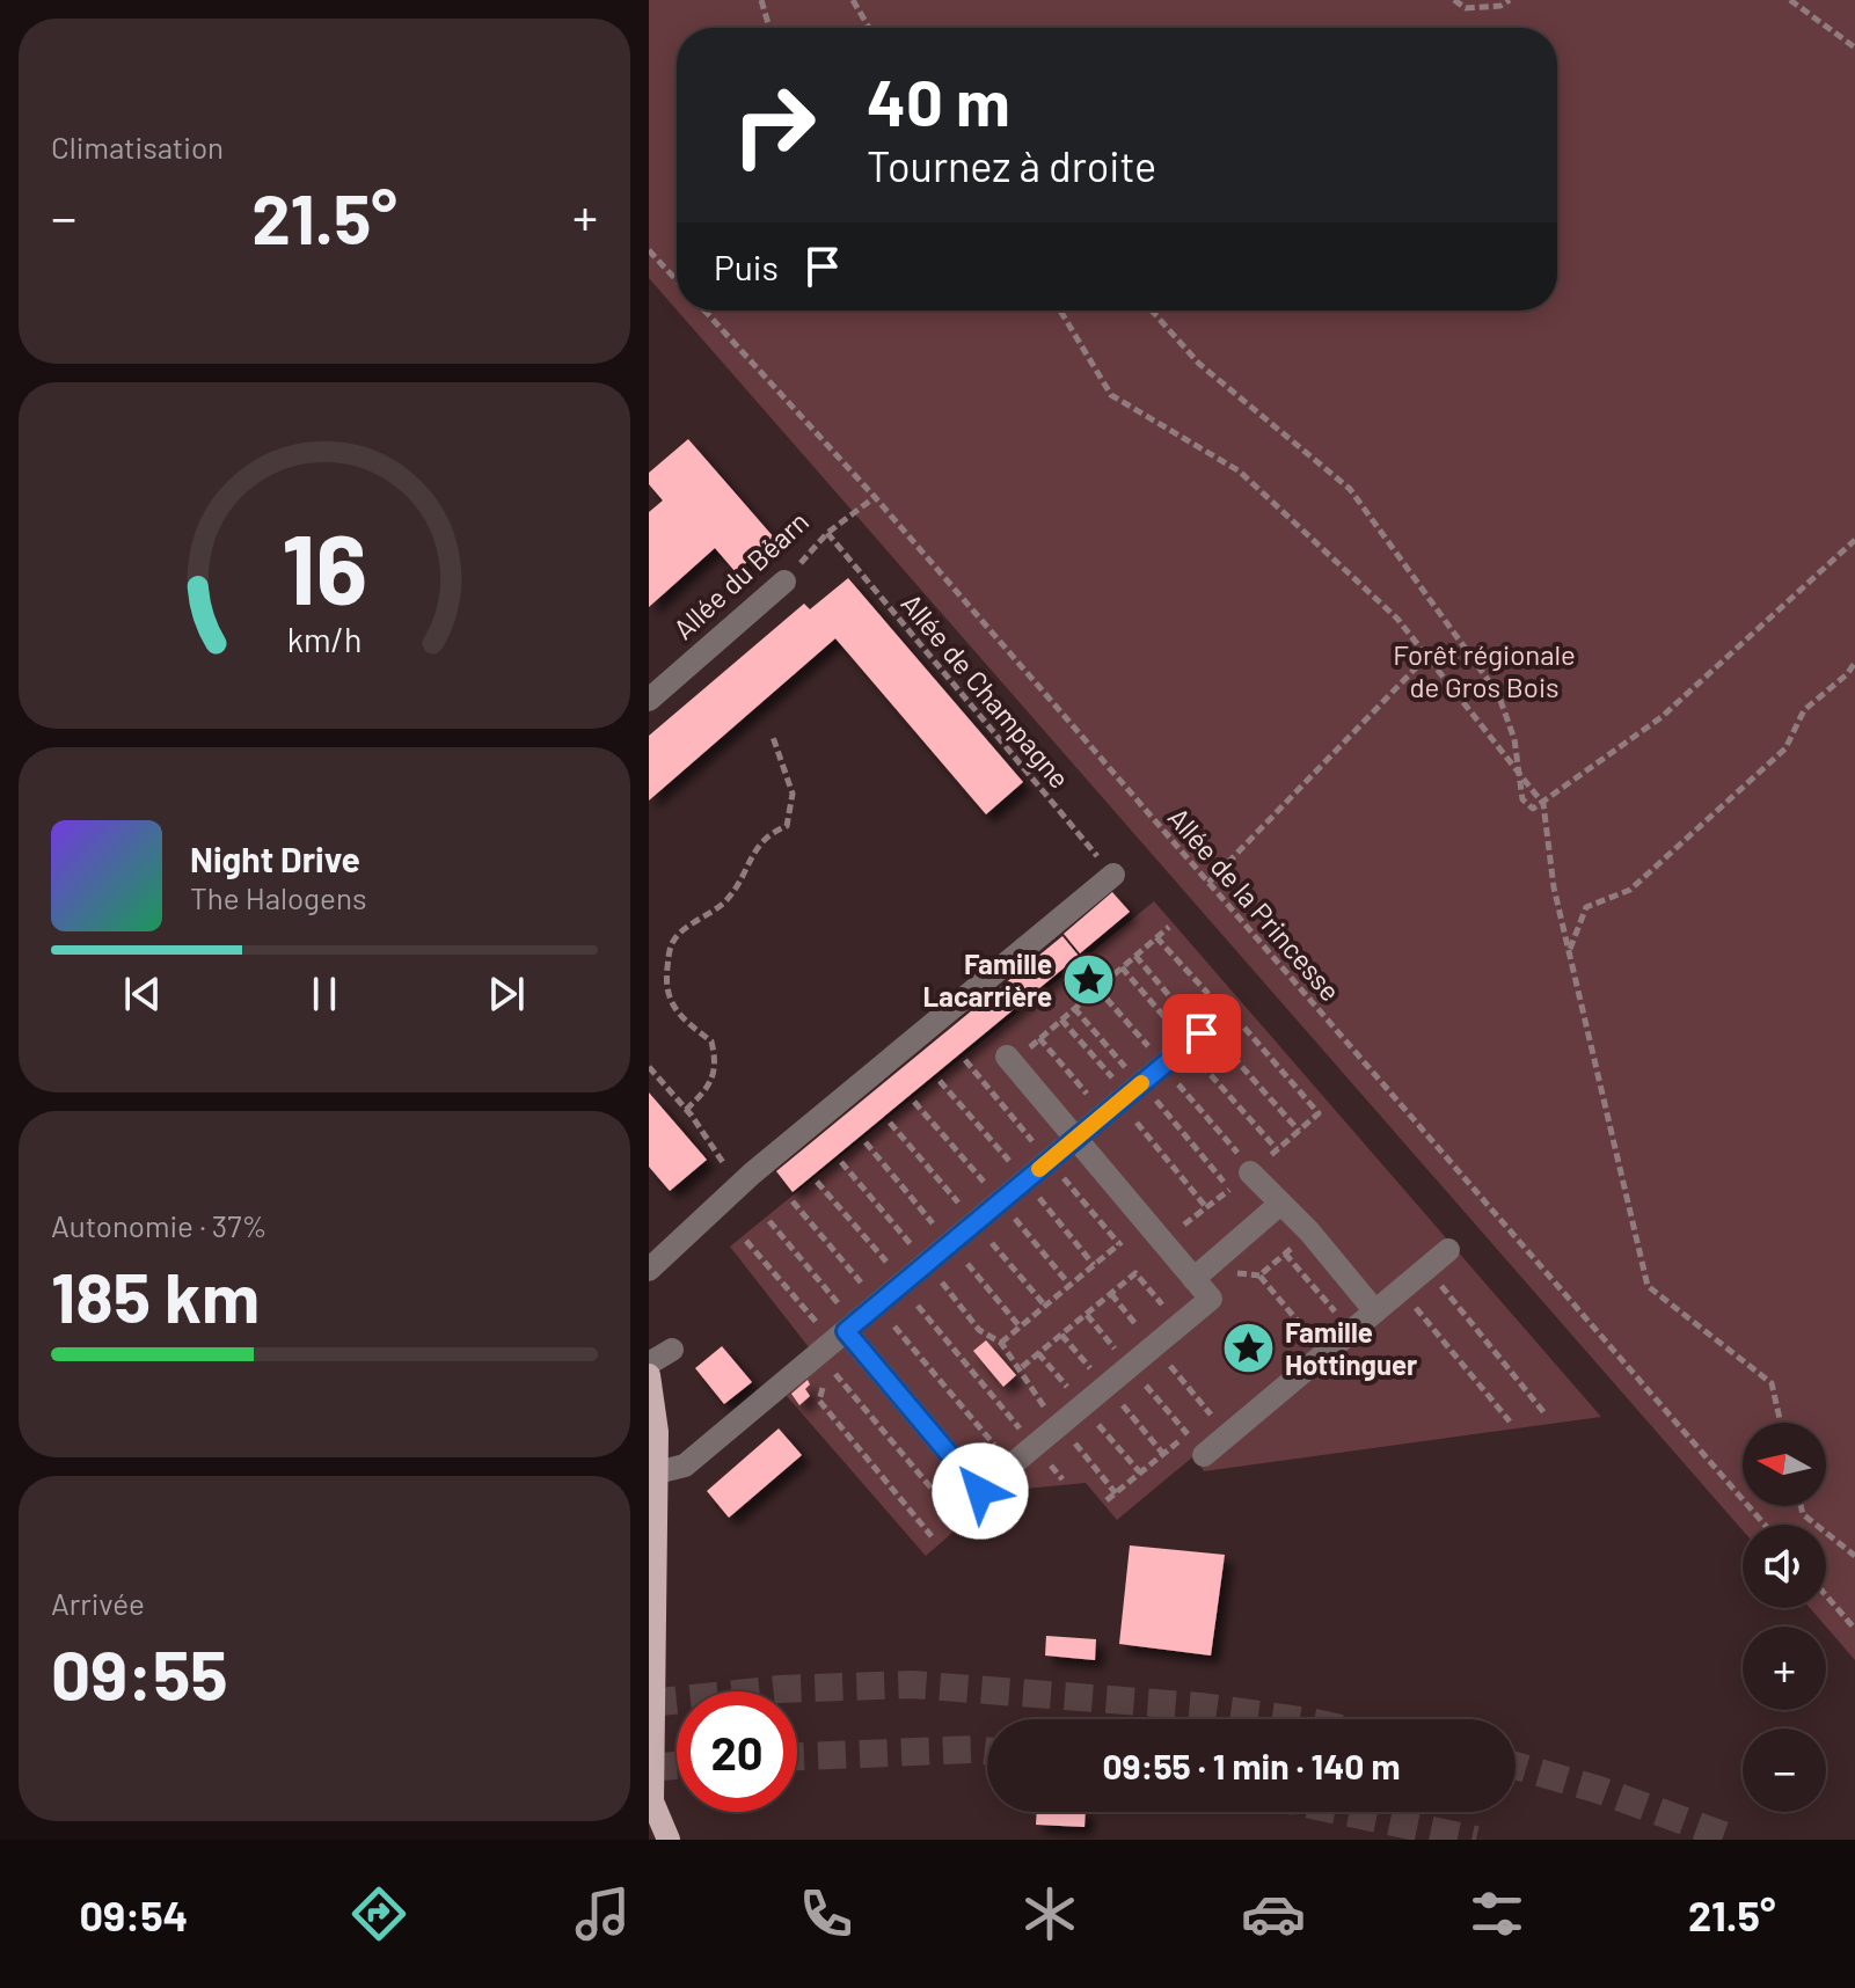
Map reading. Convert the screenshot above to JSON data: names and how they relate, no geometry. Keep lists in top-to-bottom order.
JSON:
{
  "streets": {
    "street": ["Allée du Béarn"],
    "path": ["Allée de Champagne", "Allée de la Princesse"]
  },
  "crossings": [
    ["Allée du Béarn", "Allée de Champagne"],
    ["Allée du Béarn", "Allée de la Princesse"]
  ],
  "parks": ["Forêt régionale de Gros Bois"],
  "places": {
    "place": ["Famille Lacarrière", "Famille Hottinguer"]
  },
  "north": "left",
  "page": {
    "tile": [
      "Climatisation",
      ["Autonomie · 37%", "185 km"],
      ["Arrivée", "09:55"]
    ],
    "turn": ["40 m", "Tournez à droite"],
    "heat": ["−", "21.5°", "+"],
    "then": "Puis",
    "song": ["Night Drive", "The Halogens"],
    "map_buttons": ["+", "−"],
    "limit": "20",
    "trip": "09:55 · 1 min · 140 m",
    "tabs": ["09:54", "21.5°"],
    "gauge": ["16", "km/h"]
  }
}
